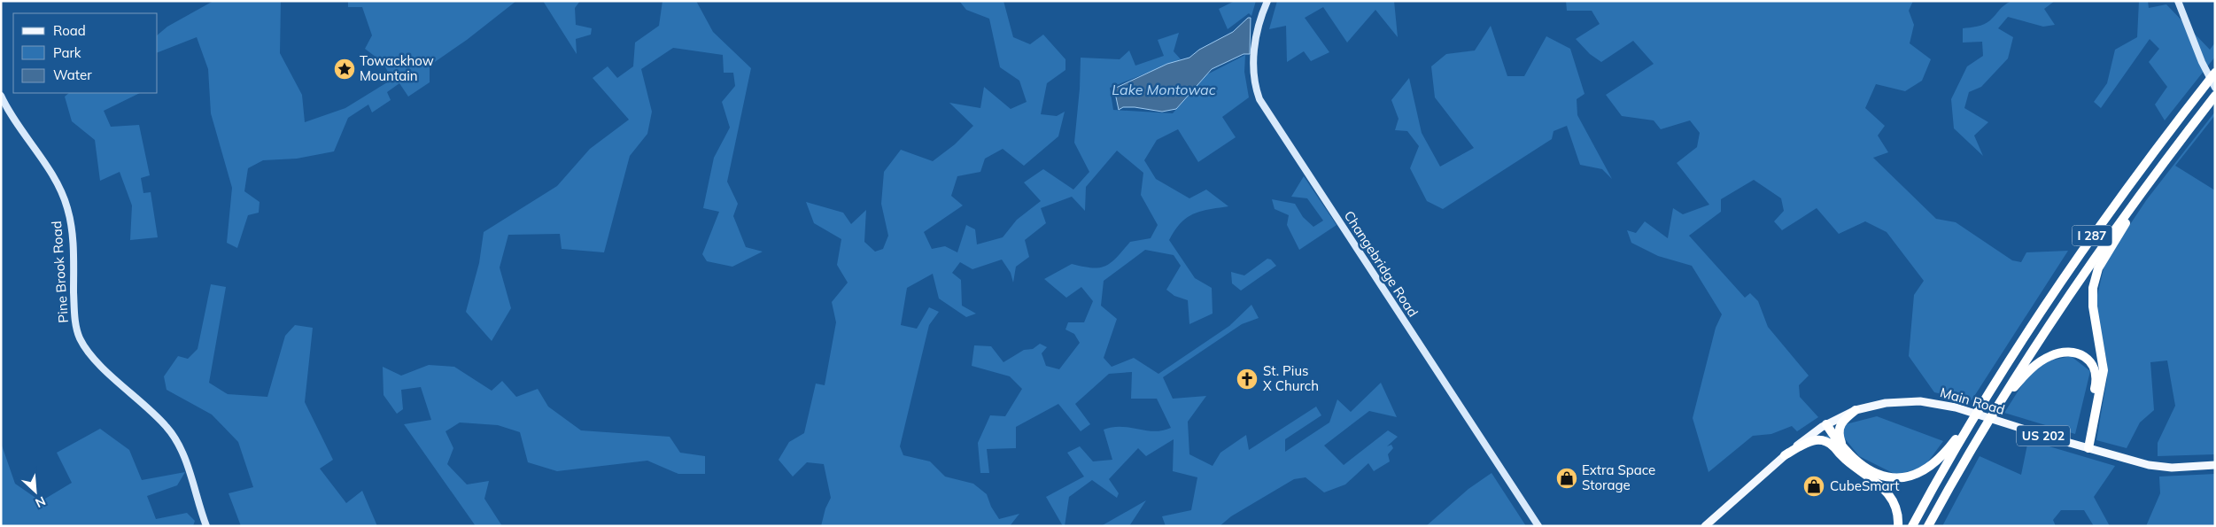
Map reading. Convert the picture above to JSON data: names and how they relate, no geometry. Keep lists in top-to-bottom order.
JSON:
{
  "streets": {
    "highway": ["I 287"],
    "main road": [
      "Changebridge Road",
      "Pine Brook Road",
      "Main Road",
      "US 202"
    ]
  },
  "water": ["Lake Montowac"],
  "places": {
    "place": ["Towackhow Mountain"],
    "church": ["St. Pius X Church"],
    "shop": ["Extra Space Storage", "CubeSmart"]
  },
  "legend": ["Road", "Park", "Water"],
  "north": "bottom right"
}
